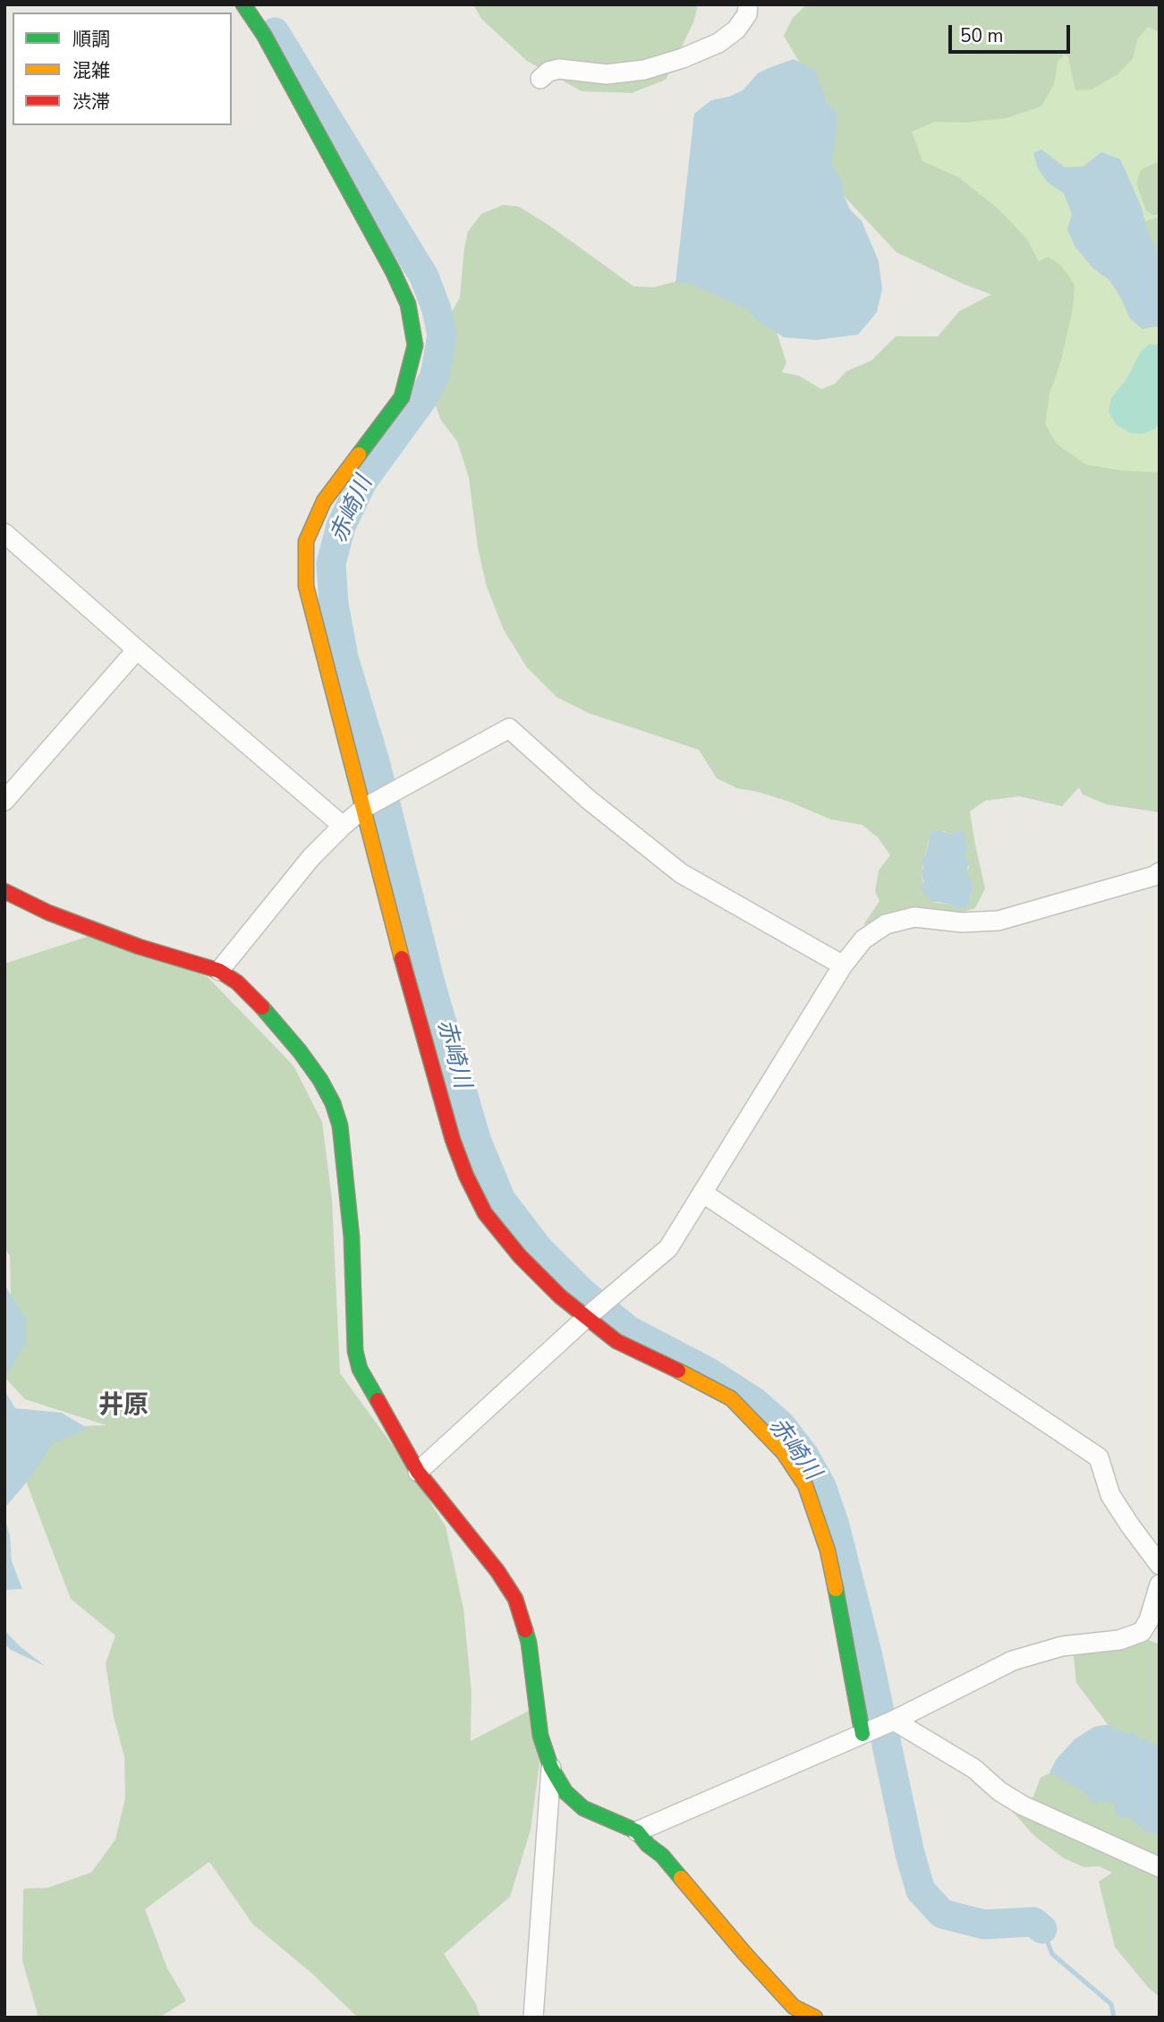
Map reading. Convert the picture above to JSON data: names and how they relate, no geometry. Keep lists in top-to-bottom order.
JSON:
{
  "districts": ["井原"],
  "water": ["赤崎川"],
  "legend": ["順調", "混雑", "渋滞"],
  "scale_bar": "50 m"
}
